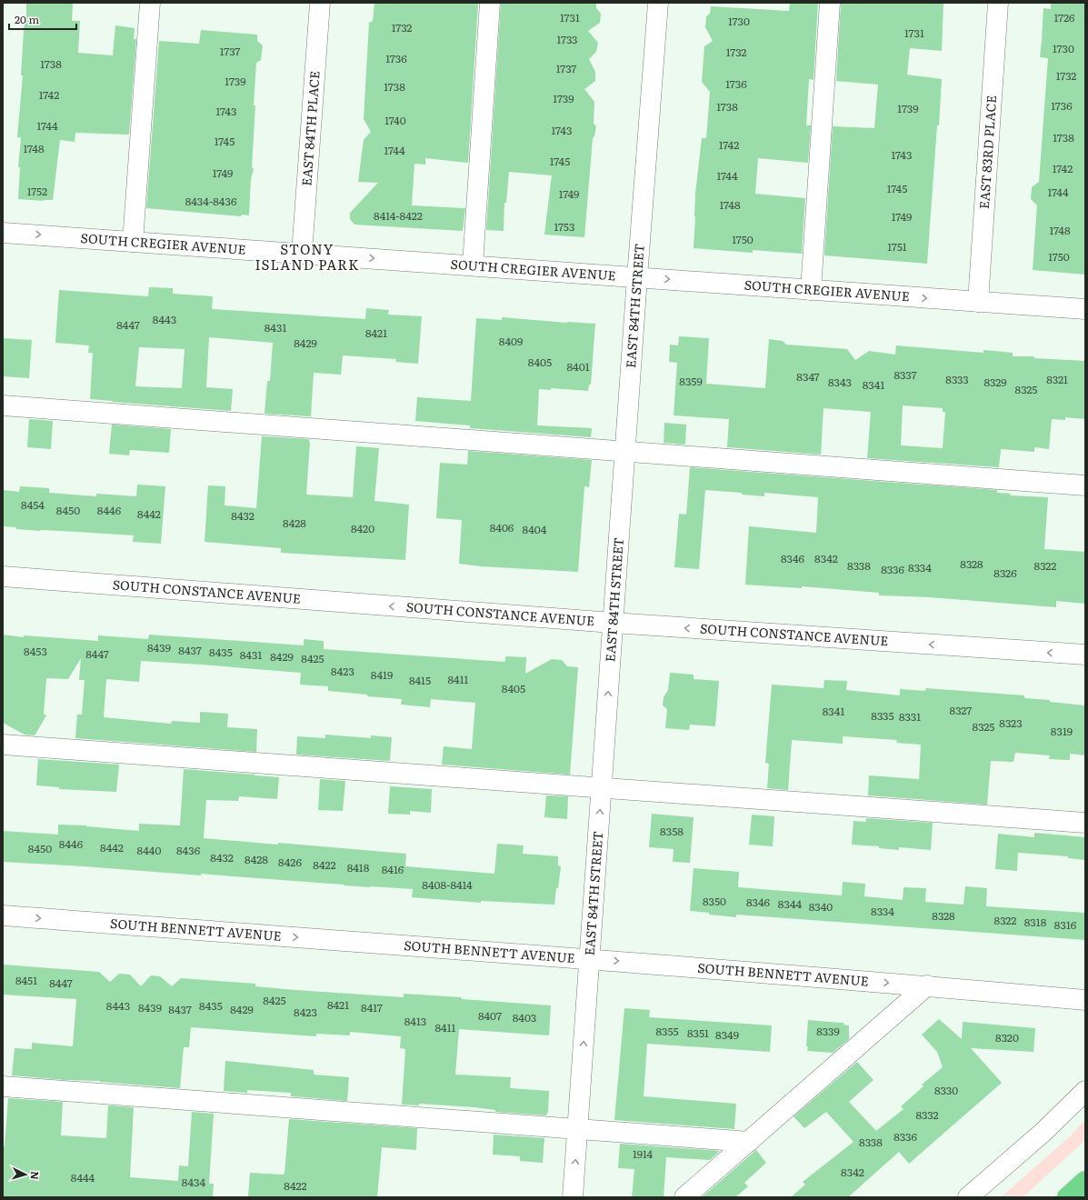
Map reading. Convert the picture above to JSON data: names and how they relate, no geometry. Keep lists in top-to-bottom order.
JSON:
{
  "streets": {
    "street": [
      "EAST 84TH PLACE",
      "EAST 83RD PLACE",
      "SOUTH CREGIER AVENUE",
      "EAST 84TH STREET",
      "SOUTH CONSTANCE AVENUE",
      "SOUTH BENNETT AVENUE"
    ]
  },
  "crossings": [
    ["EAST 84TH PLACE", "SOUTH CREGIER AVENUE"],
    ["EAST 83RD PLACE", "SOUTH CREGIER AVENUE"],
    ["SOUTH CREGIER AVENUE", "EAST 84TH STREET"],
    ["EAST 84TH STREET", "SOUTH CONSTANCE AVENUE"],
    ["EAST 84TH STREET", "SOUTH BENNETT AVENUE"]
  ],
  "one_way": ["EAST 84TH STREET"],
  "districts": ["STONY ISLAND PARK"],
  "house_numbers": [
    "1731",
    "1726",
    "1730",
    "1732",
    "1731",
    "1733",
    "1730",
    "1737",
    "1732",
    "1736",
    "1738",
    "1737",
    "1732",
    "1739",
    "1736",
    "1738",
    "1742",
    "1739",
    "1736",
    "1738",
    "1739",
    "1743",
    "1740",
    "1744",
    "1743",
    "1738",
    "1745",
    "1742",
    "1748",
    "1744",
    "1743",
    "1745",
    "1742",
    "1749",
    "1744",
    "1745",
    "1752",
    "1744",
    "1749",
    "8434-8436",
    "1748",
    "8414-8422",
    "1749",
    "1753",
    "1748",
    "1750",
    "1751",
    "1750",
    "8443",
    "8447",
    "8431",
    "8421",
    "8409",
    "8429",
    "8405",
    "8401",
    "8337",
    "8347",
    "8333",
    "8321",
    "8359",
    "8343",
    "8329",
    "8341",
    "8325",
    "8454",
    "8450",
    "8446",
    "8442",
    "8432",
    "8428",
    "8406",
    "8420",
    "8404",
    "8346",
    "8342",
    "8328",
    "8338",
    "8322",
    "8334",
    "8336",
    "8326",
    "8439",
    "8437",
    "8453",
    "8435",
    "8447",
    "8431",
    "8429",
    "8425",
    "8423",
    "8419",
    "8411",
    "8415",
    "8405",
    "8327",
    "8341",
    "8335",
    "8331",
    "8323",
    "8325",
    "8319",
    "8358",
    "8446",
    "8442",
    "8450",
    "8440",
    "8436",
    "8432",
    "8428",
    "8426",
    "8422",
    "8418",
    "8416",
    "8408-8414",
    "8350",
    "8346",
    "8344",
    "8340",
    "8334",
    "8328",
    "8322",
    "8318",
    "8316",
    "8451",
    "8447",
    "8425",
    "8421",
    "8443",
    "8435",
    "8439",
    "8417",
    "8437",
    "8429",
    "8423",
    "8407",
    "8403",
    "8413",
    "8411",
    "8355",
    "8339",
    "8351",
    "8349",
    "8320",
    "8330",
    "8332",
    "8336",
    "8338",
    "1914",
    "8342",
    "8444",
    "8434",
    "8422"
  ],
  "scale_bar": "20 m",
  "north": "right"
}
